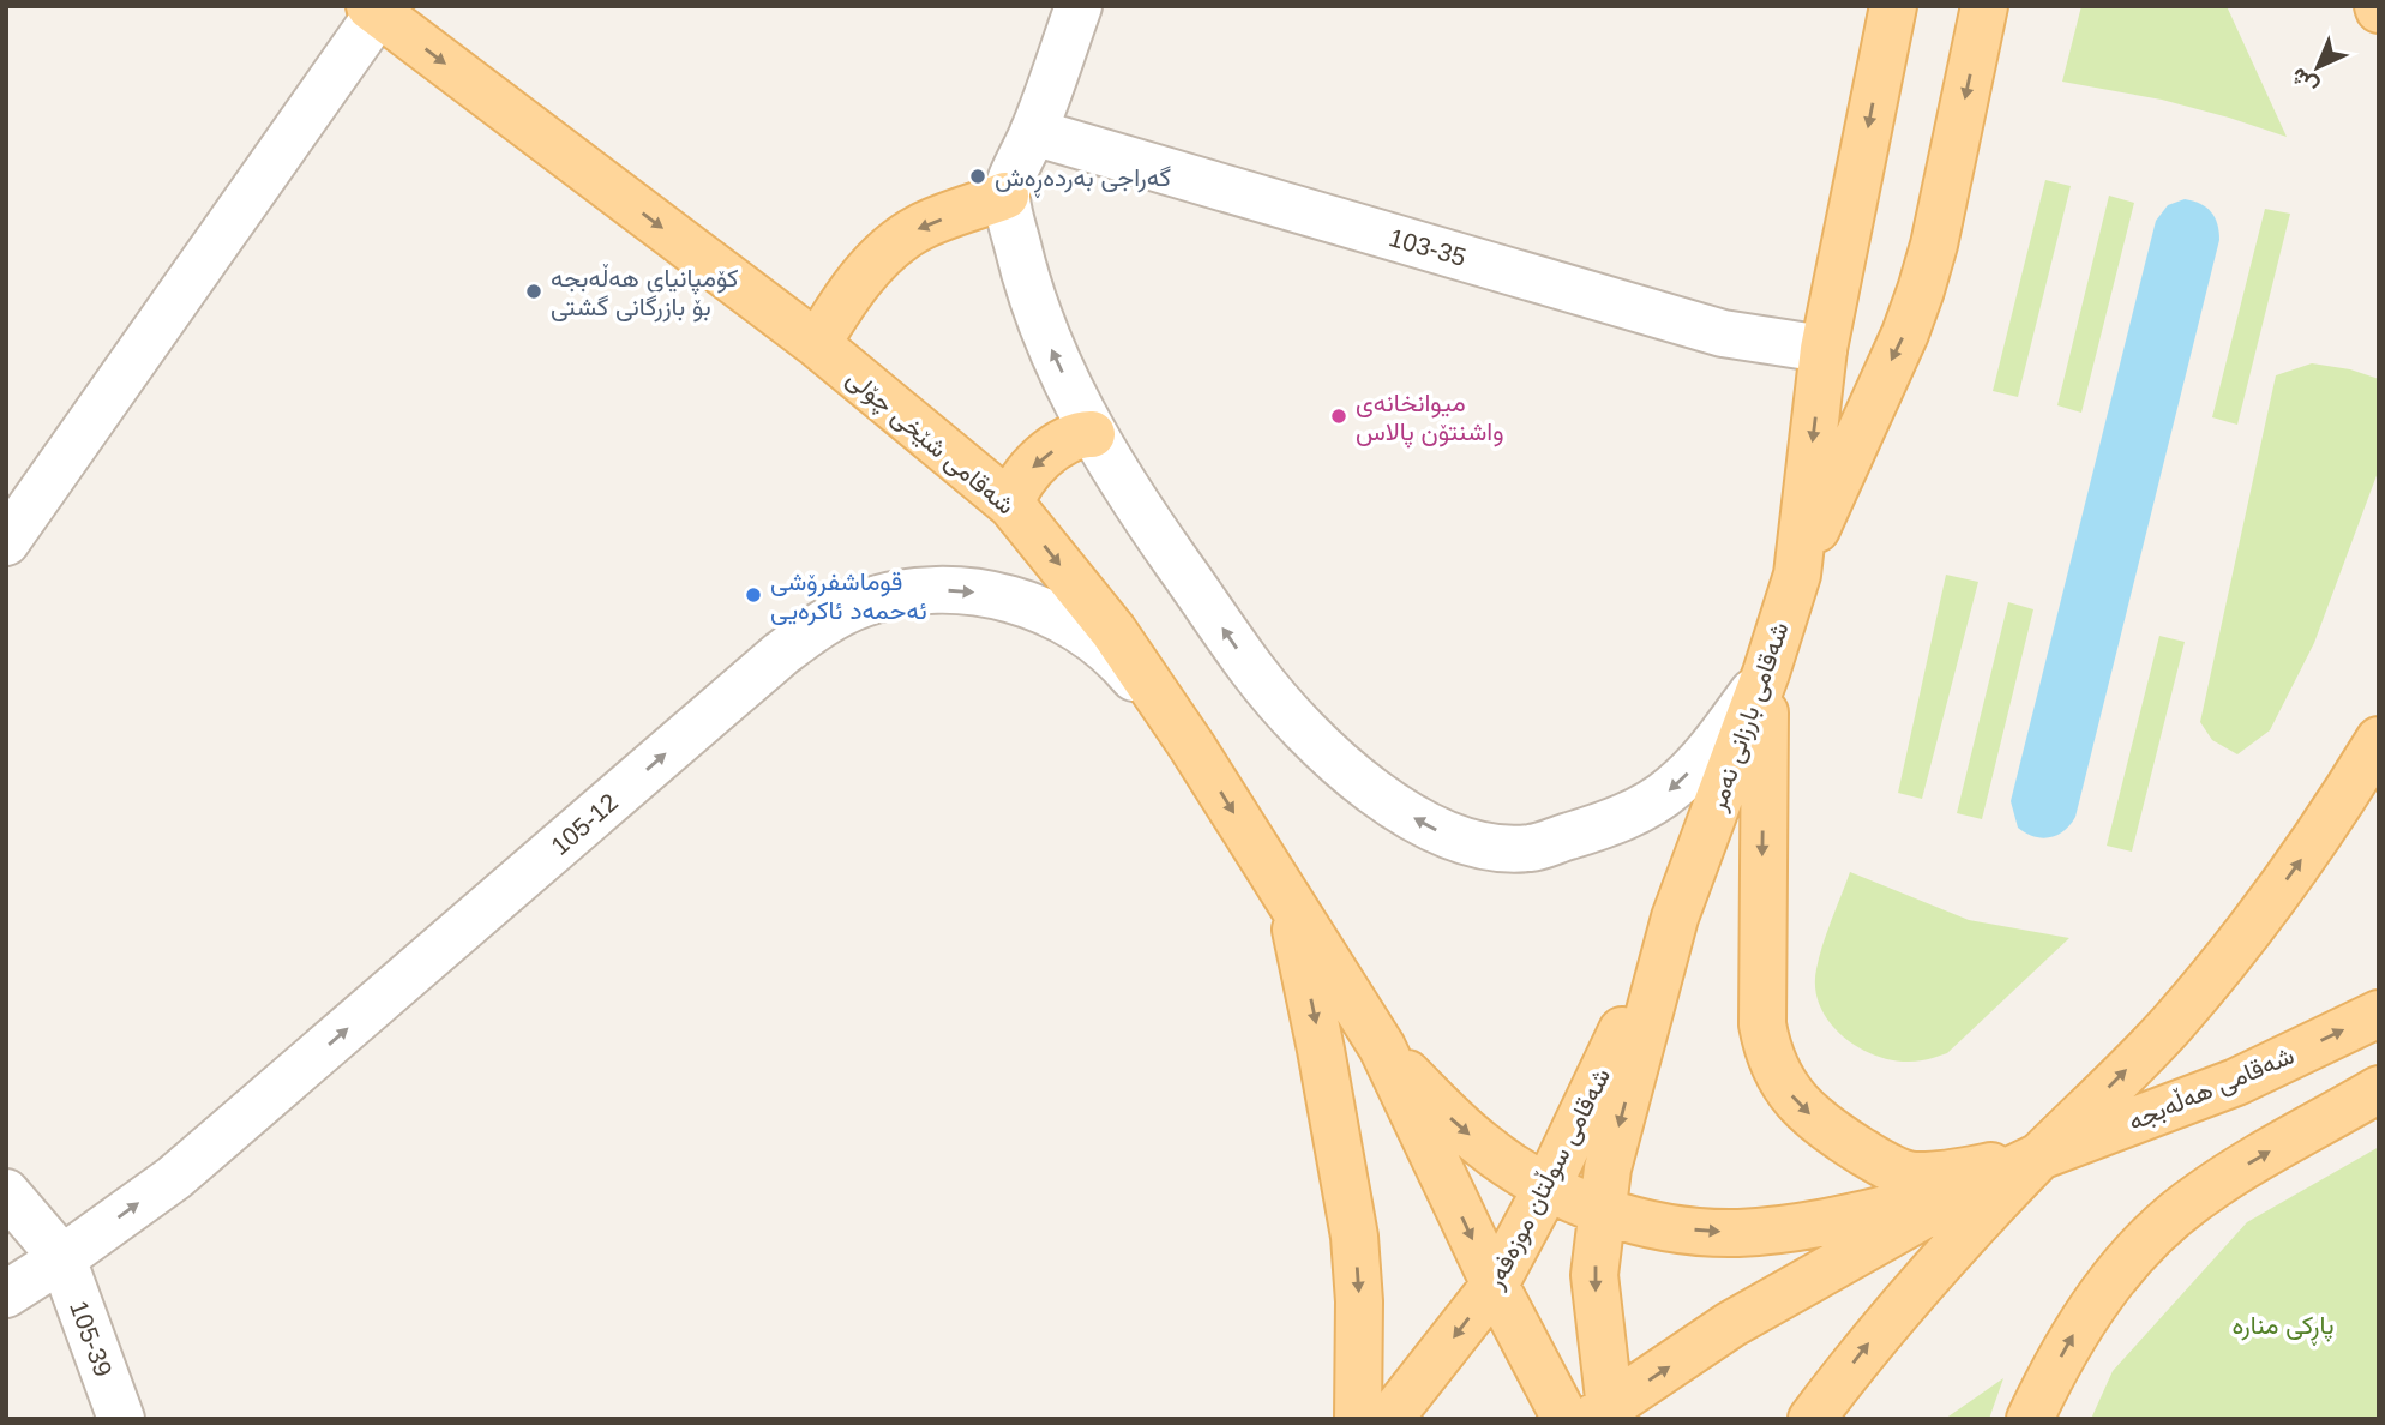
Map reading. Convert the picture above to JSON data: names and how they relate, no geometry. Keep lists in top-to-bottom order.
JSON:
{
  "streets": {
    "main road": [
      "شەقامی شێخی چۆلی",
      "شەقامی بارزانی نەمر",
      "شەقامی هەڵەبجە",
      "شەقامی سوڵتان موزەفەر"
    ],
    "street": ["103-35", "105-12", "105-39"]
  },
  "crossings": [
    ["103-35", "شەقامی بارزانی نەمر"],
    ["شەقامی شێخی چۆلی", "شەقامی بارزانی نەمر"],
    ["شەقامی شێخی چۆلی", "105-12"],
    ["شەقامی شێخی چۆلی", "شەقامی سوڵتان موزەفەر"],
    ["شەقامی بارزانی نەمر", "شەقامی سوڵتان موزەفەر"],
    ["105-12", "105-39"]
  ],
  "one_way": ["شەقامی شێخی چۆلی", "105-12"],
  "parks": ["پاڕکی منارە"],
  "places": [
    "گەراجی بەردەڕەش",
    "کۆمپانیای هەڵەبجە بۆ بازرگانی گشتی",
    "میوانخانەی واشنتۆن پالاس",
    "قوماشفرۆشی ئەحمەد ئاکرەیی"
  ],
  "north": "bottom left"
}
